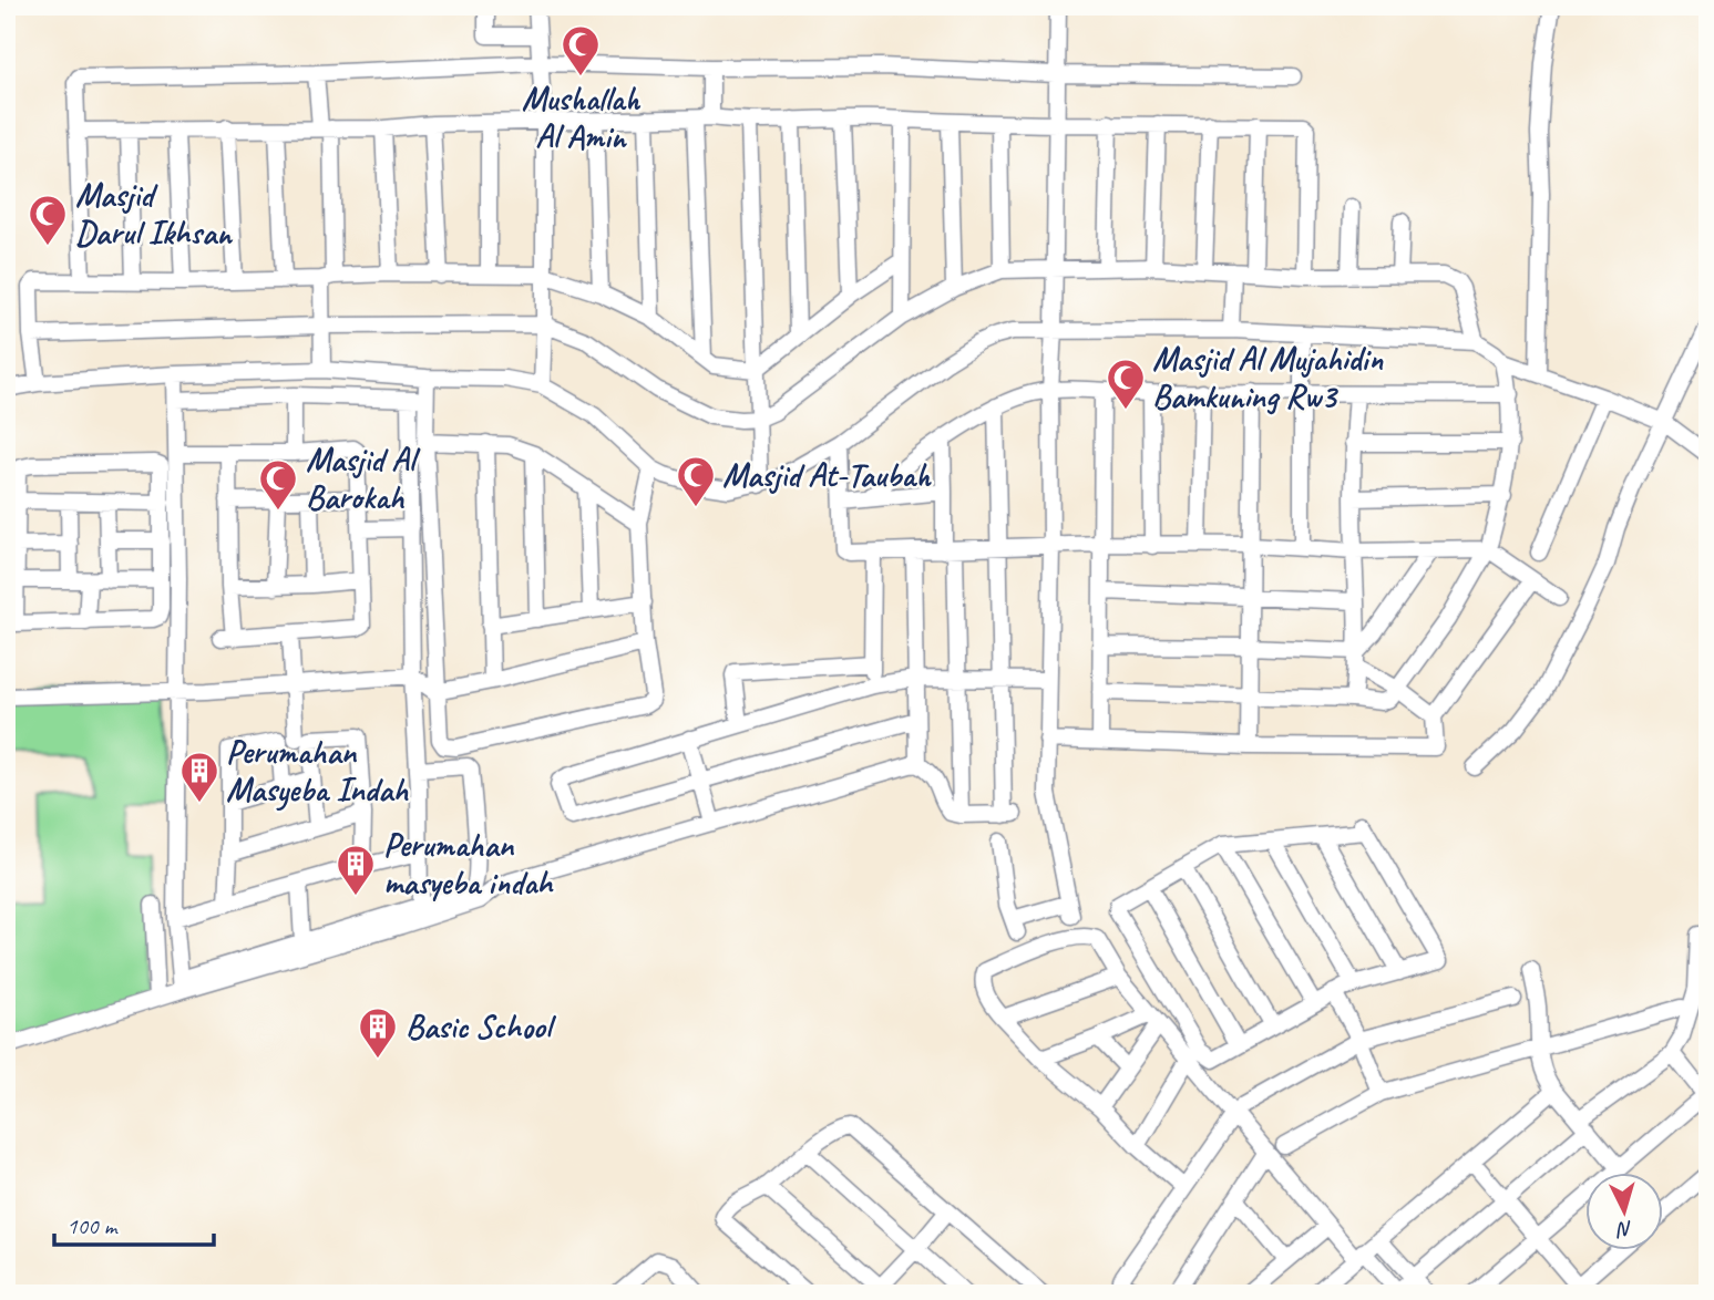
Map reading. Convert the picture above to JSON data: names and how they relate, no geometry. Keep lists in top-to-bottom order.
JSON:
{
  "places": {
    "mosque": [
      "Mushallah Al Amin",
      "Masjid Darul Ikhsan",
      "Masjid Al Mujahidin Bamkuning Rw3",
      "Masjid At-Taubah",
      "Masjid Al Barokah"
    ],
    "building": ["Perumahan Masyeba Indah", "Perumahan masyeba indah", "Basic School"]
  },
  "scale_bar": "100 m",
  "north": "bottom"
}
